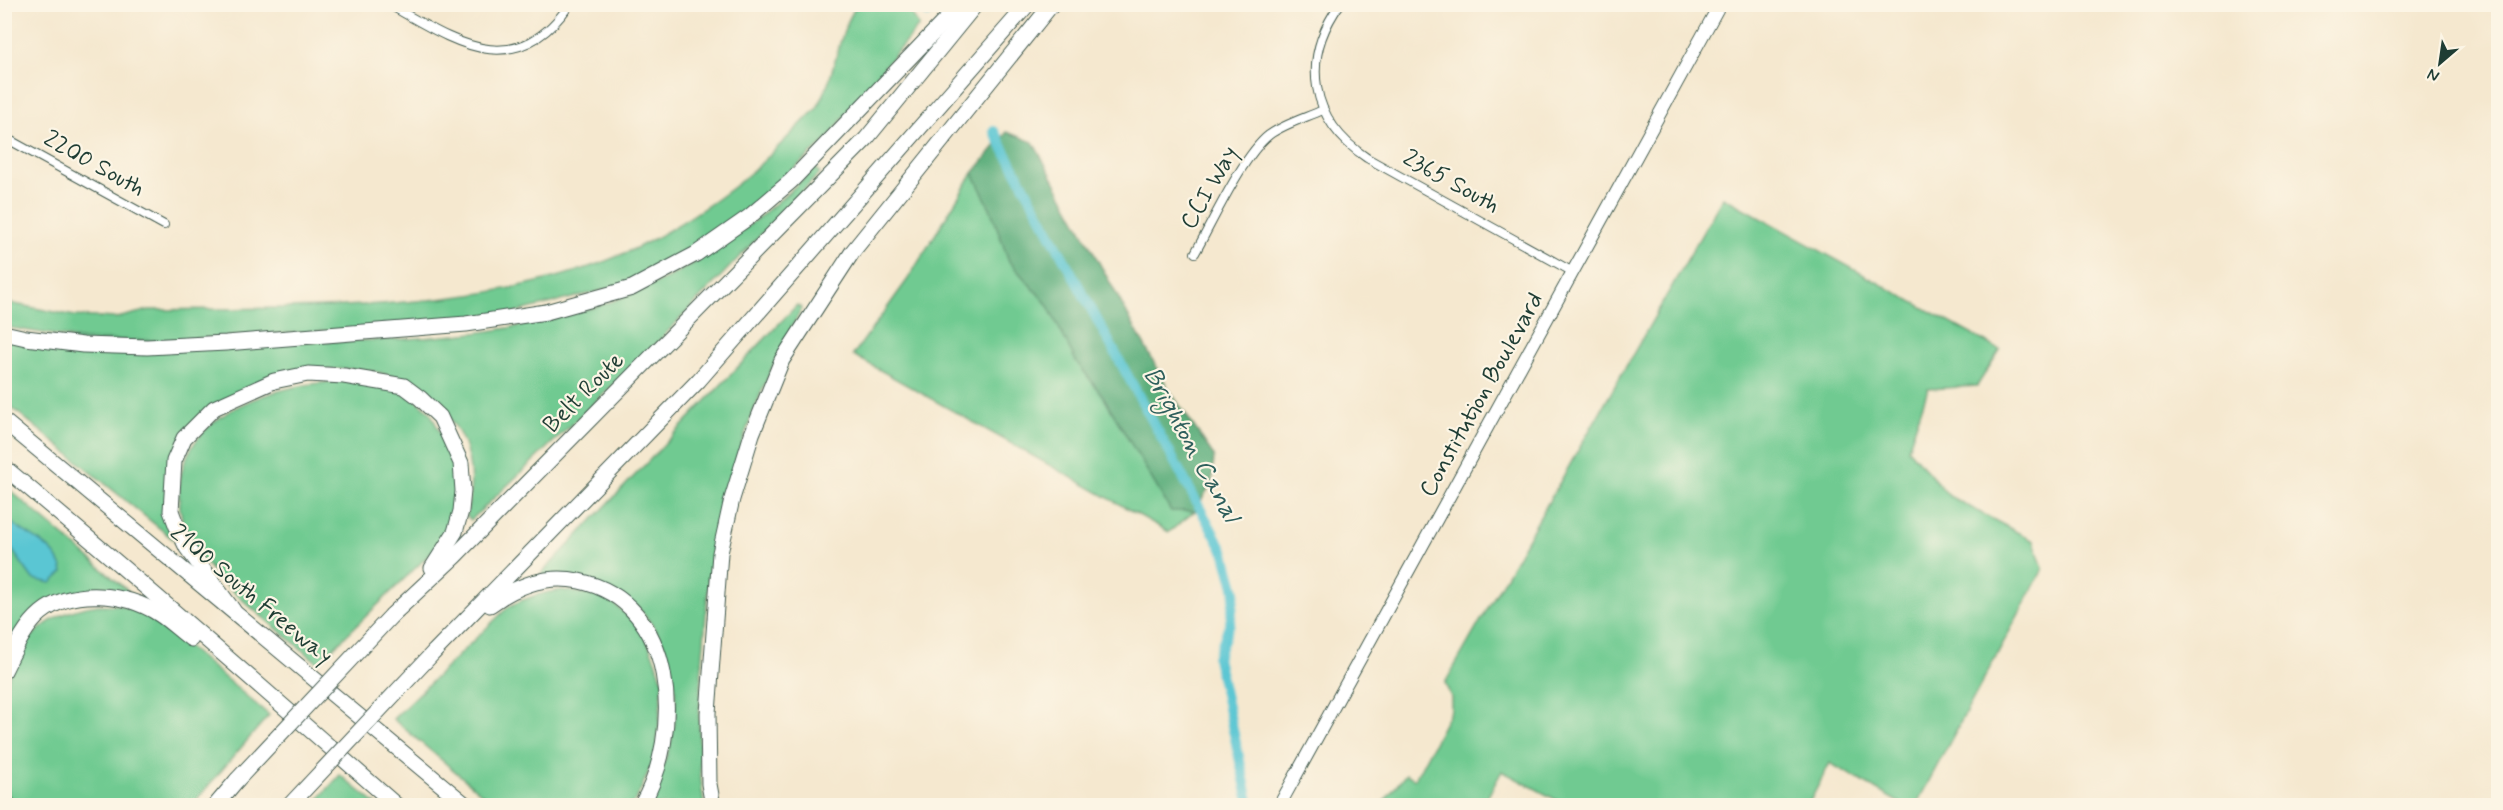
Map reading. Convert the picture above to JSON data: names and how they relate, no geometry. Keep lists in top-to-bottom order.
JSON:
{
  "streets": {
    "highway": ["Belt Route", "2100 South Freeway"],
    "street": [
      "2200 South",
      "2365 South",
      "CCI Way",
      "Constitution Boulevard"
    ]
  },
  "crossings": [
    ["2365 South", "CCI Way"],
    ["2365 South", "Constitution Boulevard"]
  ],
  "water": ["Brighton Canal"],
  "north": "bottom left"
}
